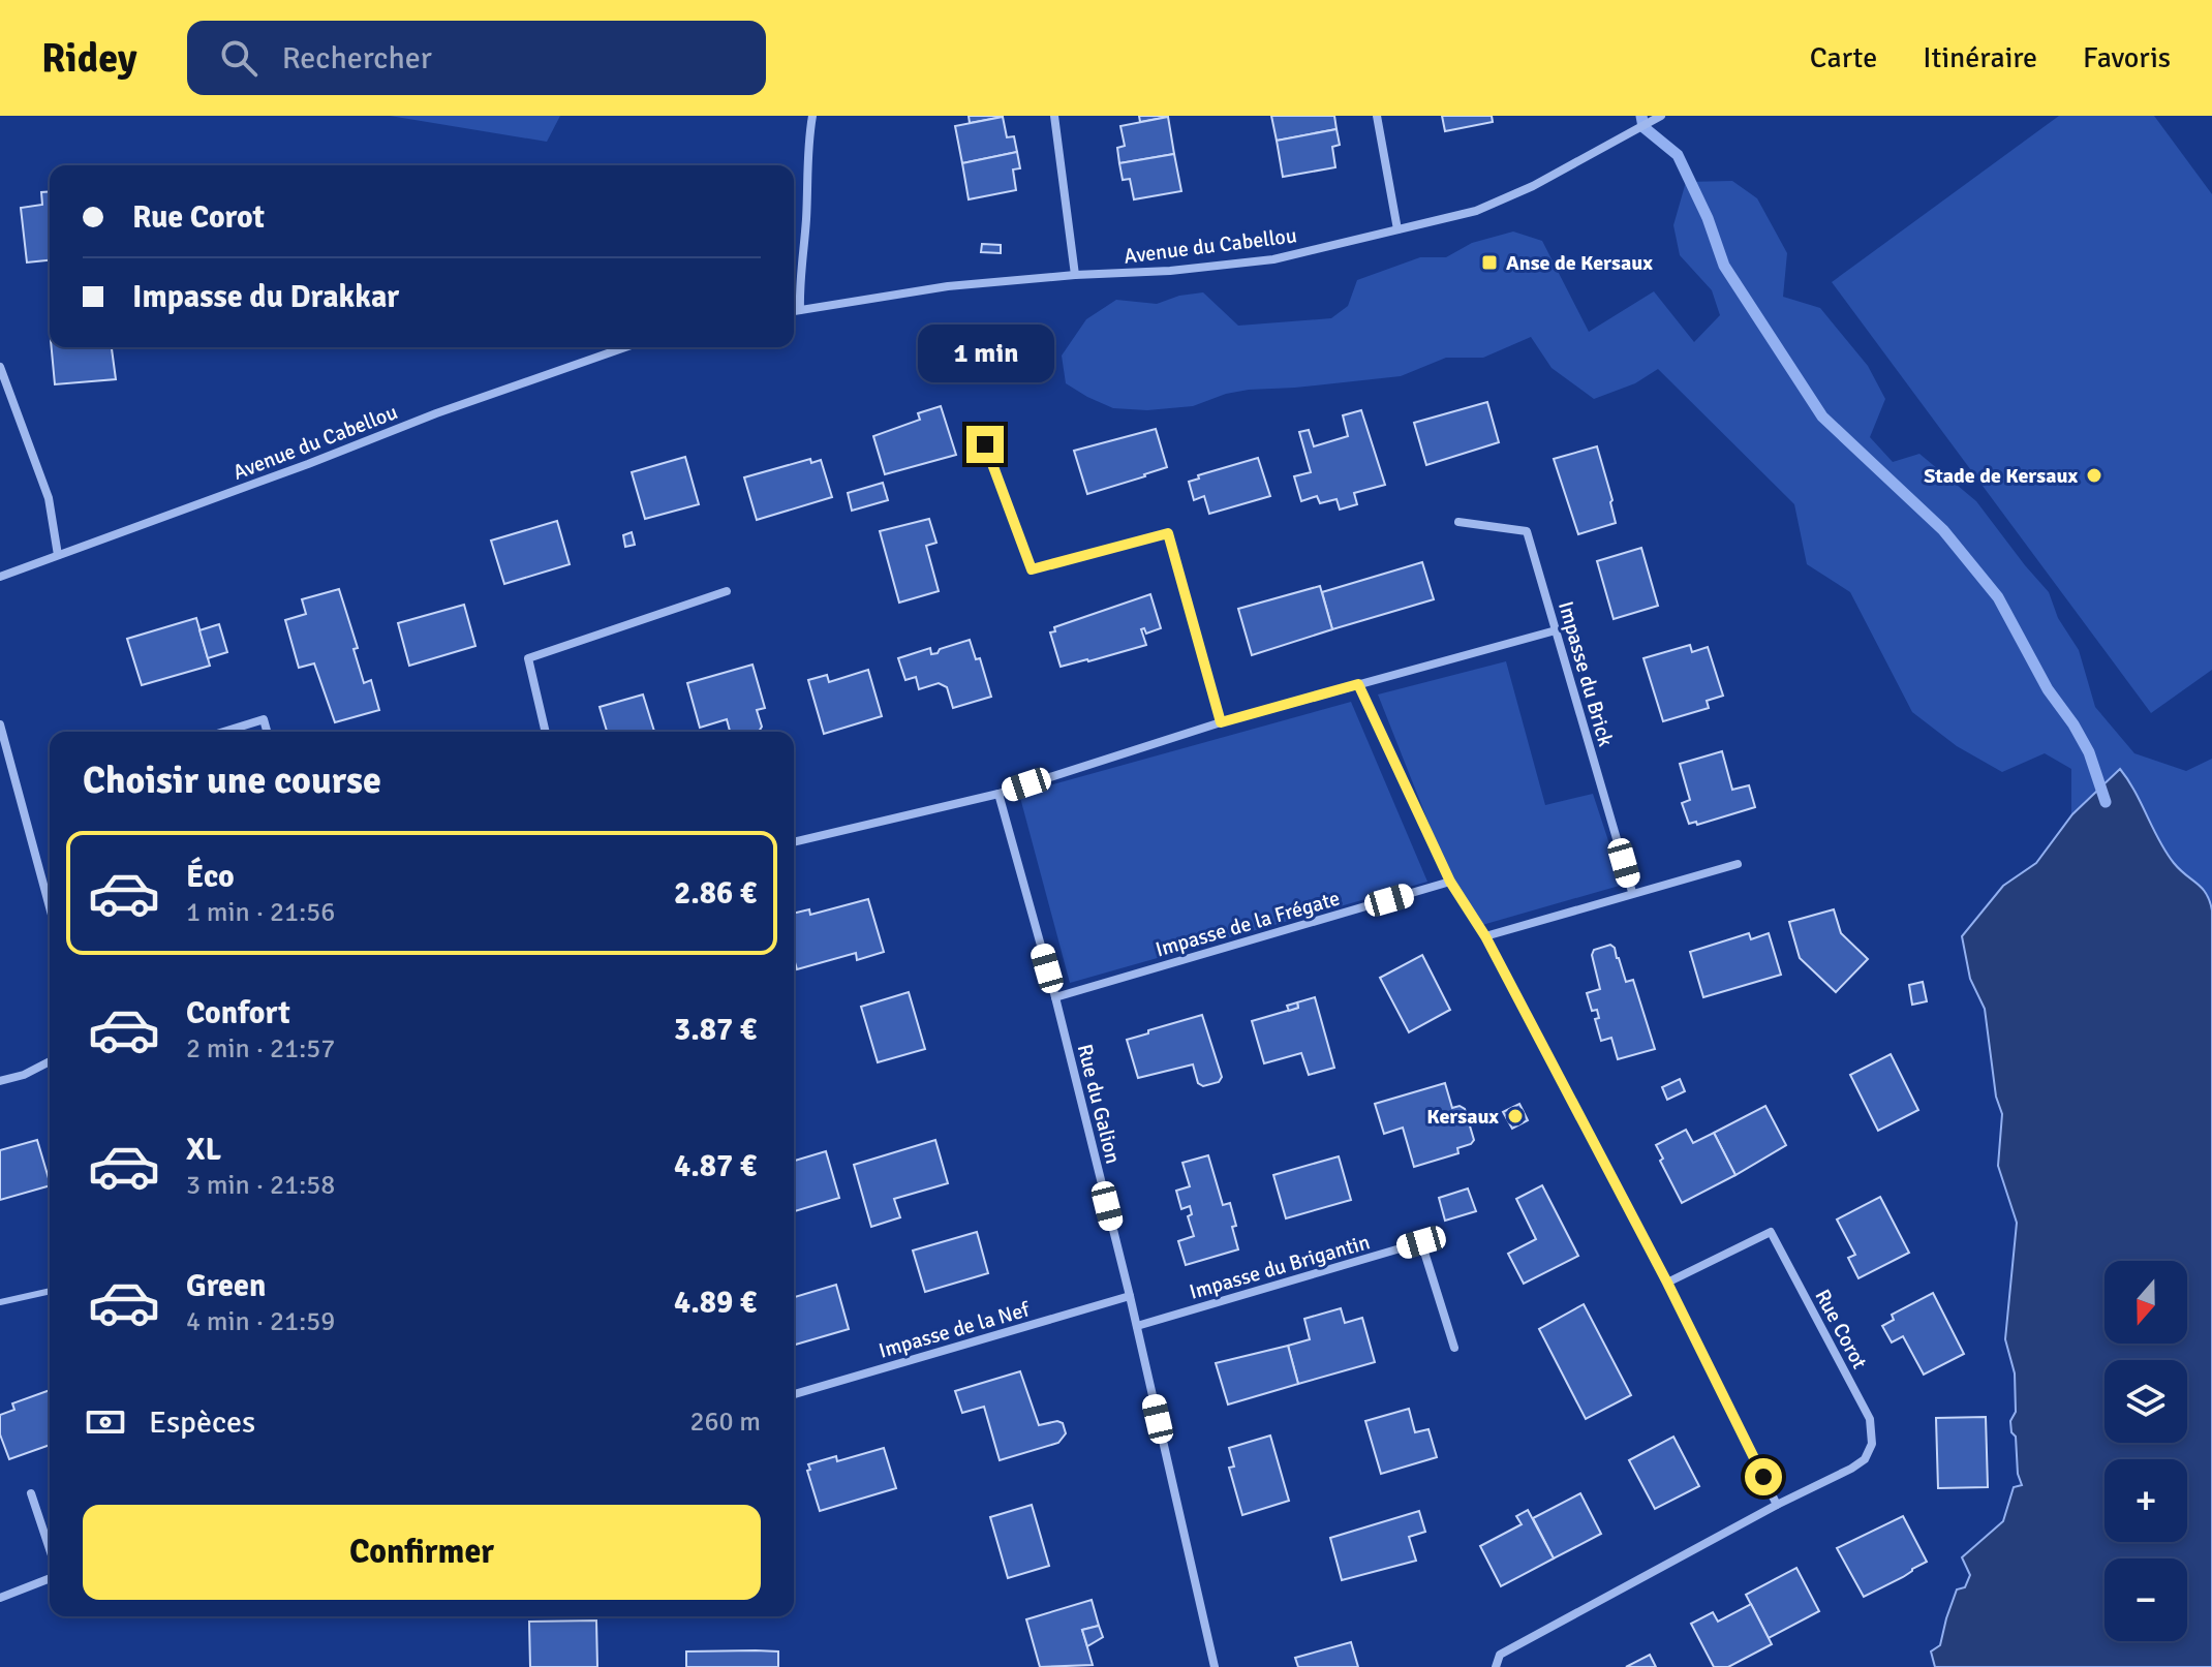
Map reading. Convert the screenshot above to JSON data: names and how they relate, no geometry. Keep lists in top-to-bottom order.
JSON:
{
  "streets": {
    "street": [
      "Avenue du Cabellou",
      "Impasse du Brick",
      "Impasse de la Frégate",
      "Rue du Galion",
      "Impasse du Brigantin",
      "Rue Corot",
      "Impasse de la Nef"
    ]
  },
  "crossings": [
    ["Impasse de la Frégate", "Rue du Galion"],
    ["Rue du Galion", "Impasse du Brigantin"],
    ["Rue du Galion", "Impasse de la Nef"]
  ],
  "places": {
    "transit": ["Anse de Kersaux"],
    "other": ["Stade de Kersaux", "Kersaux"]
  },
  "north": "bottom",
  "page": {
    "header": "Ridey",
    "search": "Rechercher",
    "nav": ["Carte", "Itinéraire", "Favoris"],
    "banner": ["Rue Corot", "Impasse du Drakkar"],
    "bubble": "1 min",
    "heading": "Choisir une course",
    "list": [
      {
        "name": "Éco",
        "note": "1 min · 21:56",
        "value": "2.86 €"
      },
      {
        "name": "Confort",
        "note": "2 min · 21:57",
        "value": "3.87 €"
      },
      {
        "name": "XL",
        "note": "3 min · 21:58",
        "value": "4.87 €"
      },
      {
        "name": "Green",
        "note": "4 min · 21:59",
        "value": "4.89 €"
      }
    ],
    "map_buttons": ["+", "−"],
    "pay": ["Espèces", "260 m"],
    "buttons": "Confirmer"
  }
}
